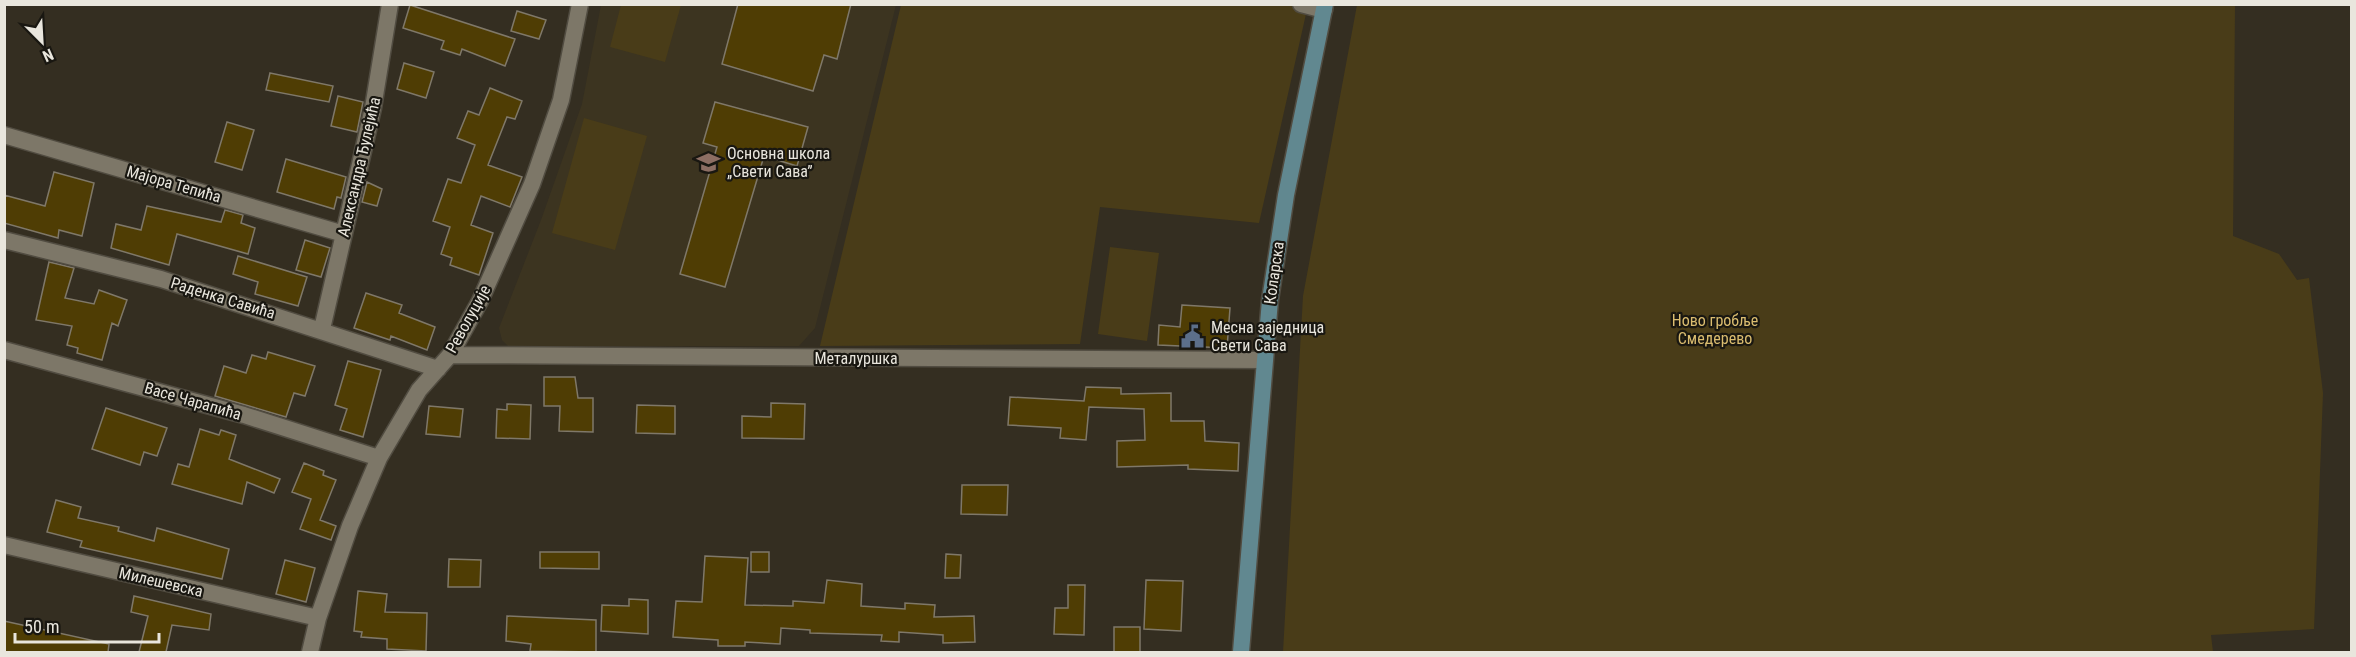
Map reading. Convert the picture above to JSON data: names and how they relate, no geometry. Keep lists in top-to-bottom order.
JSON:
{
  "streets": {
    "main road": ["Коларска"],
    "street": [
      "Александра Ђулејића",
      "Мајора Тепића",
      "Раденка Савића",
      "Револуције",
      "Металуршка",
      "Васе Чарапића",
      "Милешевска"
    ]
  },
  "crossings": [
    ["Александра Ђулејића", "Мајора Тепића"],
    ["Александра Ђулејића", "Раденка Савића"],
    ["Коларска", "Металуршка"],
    ["Раденка Савића", "Револуције"],
    ["Револуције", "Металуршка"],
    ["Револуције", "Васе Чарапића"],
    ["Револуције", "Милешевска"]
  ],
  "parks": ["Ново гробље Смедерево"],
  "places": {
    "school or university": ["Основна школа „Свети Сава”"],
    "public building": ["Месна заједница Свети Сава"]
  },
  "scale_bar": "50 m",
  "north": "bottom right"
}
